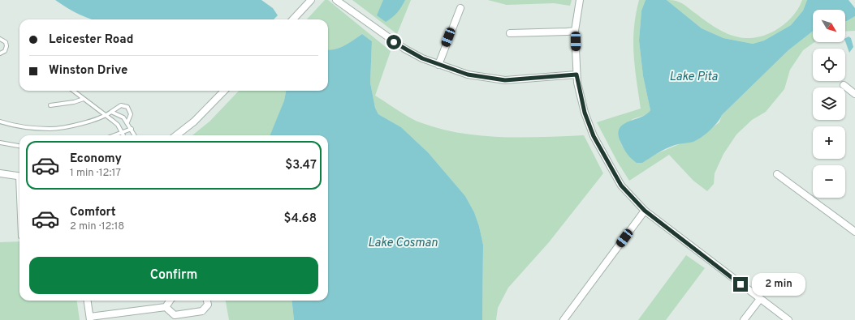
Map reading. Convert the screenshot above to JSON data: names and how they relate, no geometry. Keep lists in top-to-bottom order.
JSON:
{
  "water": ["Lake Pita", "Lake Cosman"],
  "north": "bottom right",
  "page": {
    "map_buttons": ["+", "−"],
    "banner": ["Leicester Road", "Winston Drive"],
    "list": [
      {
        "name": "Economy",
        "note": "1 min · 12:17",
        "value": "$3.47"
      },
      {
        "name": "Comfort",
        "note": "2 min · 12:18",
        "value": "$4.68"
      }
    ],
    "buttons": "Confirm",
    "bubble": "2 min"
  }
}
